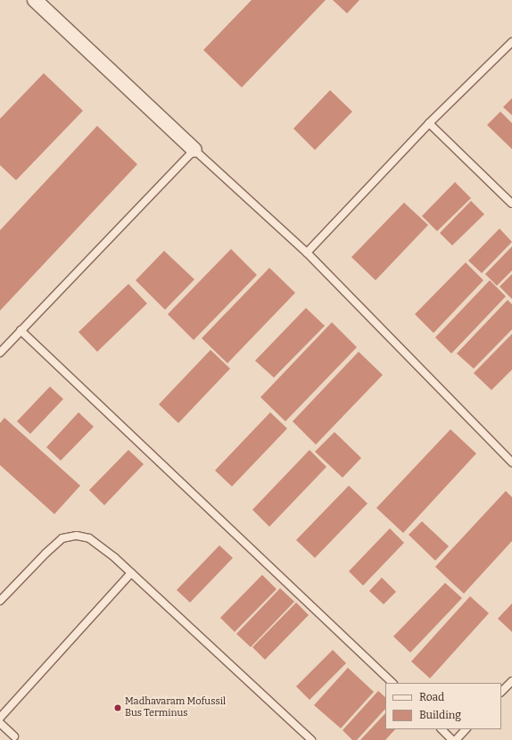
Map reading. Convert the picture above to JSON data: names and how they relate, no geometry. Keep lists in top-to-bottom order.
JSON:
{
  "places": ["Madhavaram Mofussil Bus Terminus"],
  "legend": ["Road", "Building"]
}
